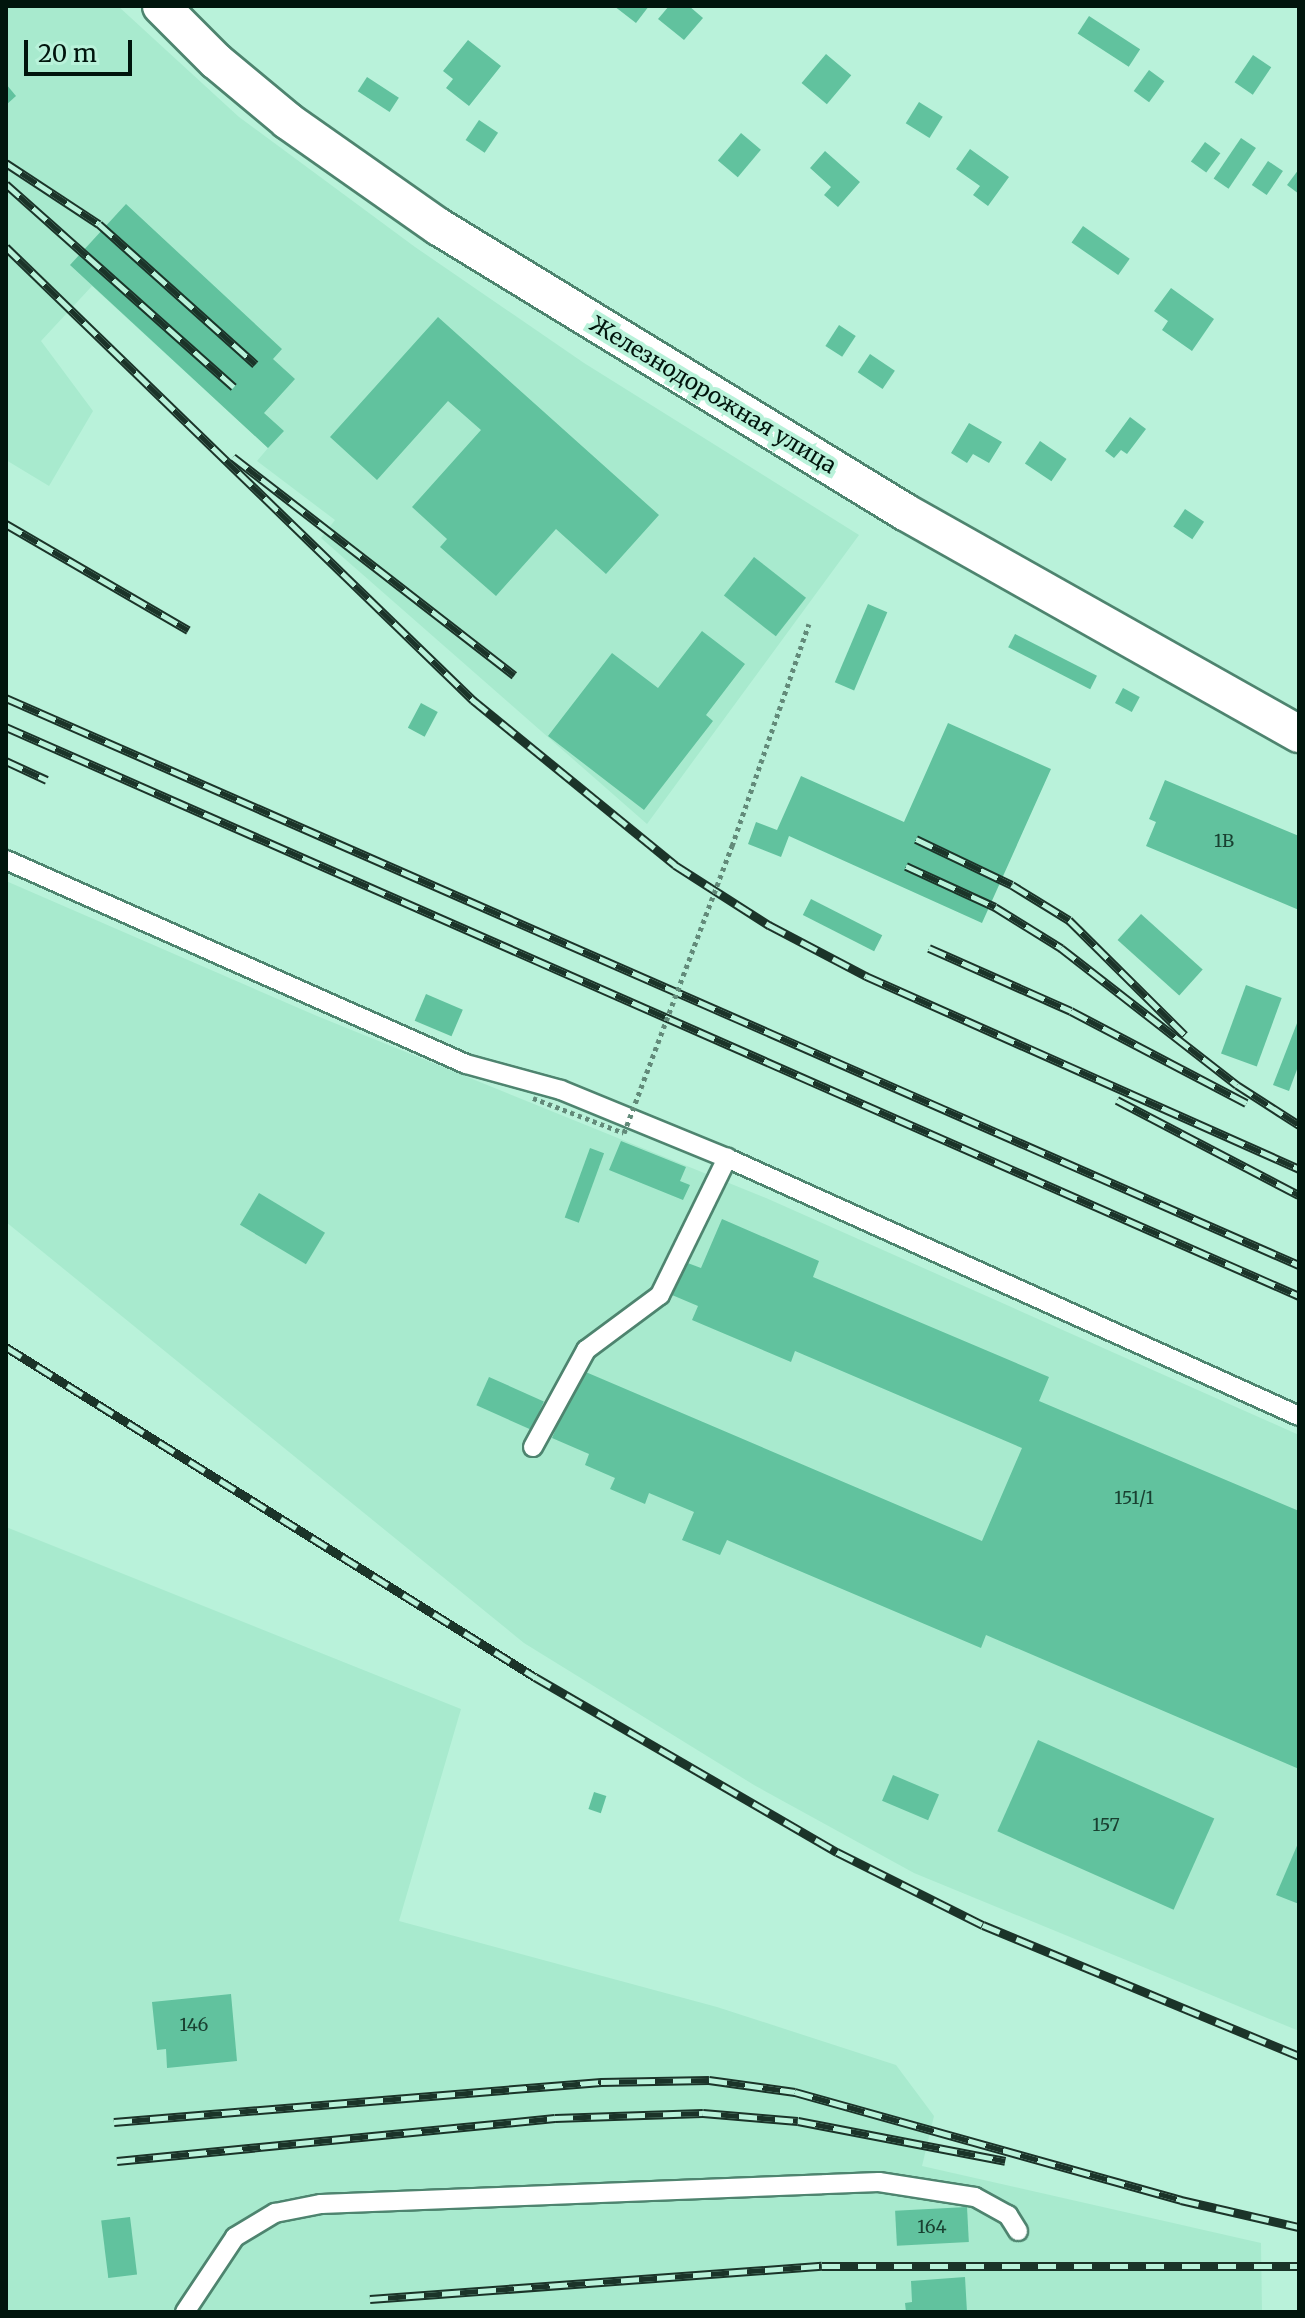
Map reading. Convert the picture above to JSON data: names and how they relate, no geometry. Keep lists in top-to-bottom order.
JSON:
{
  "streets": {
    "street": ["Железнодорожная улица"]
  },
  "house_numbers": [
    "1В",
    "151/1",
    "157",
    "146",
    "164"
  ],
  "scale_bar": "20 m"
}
